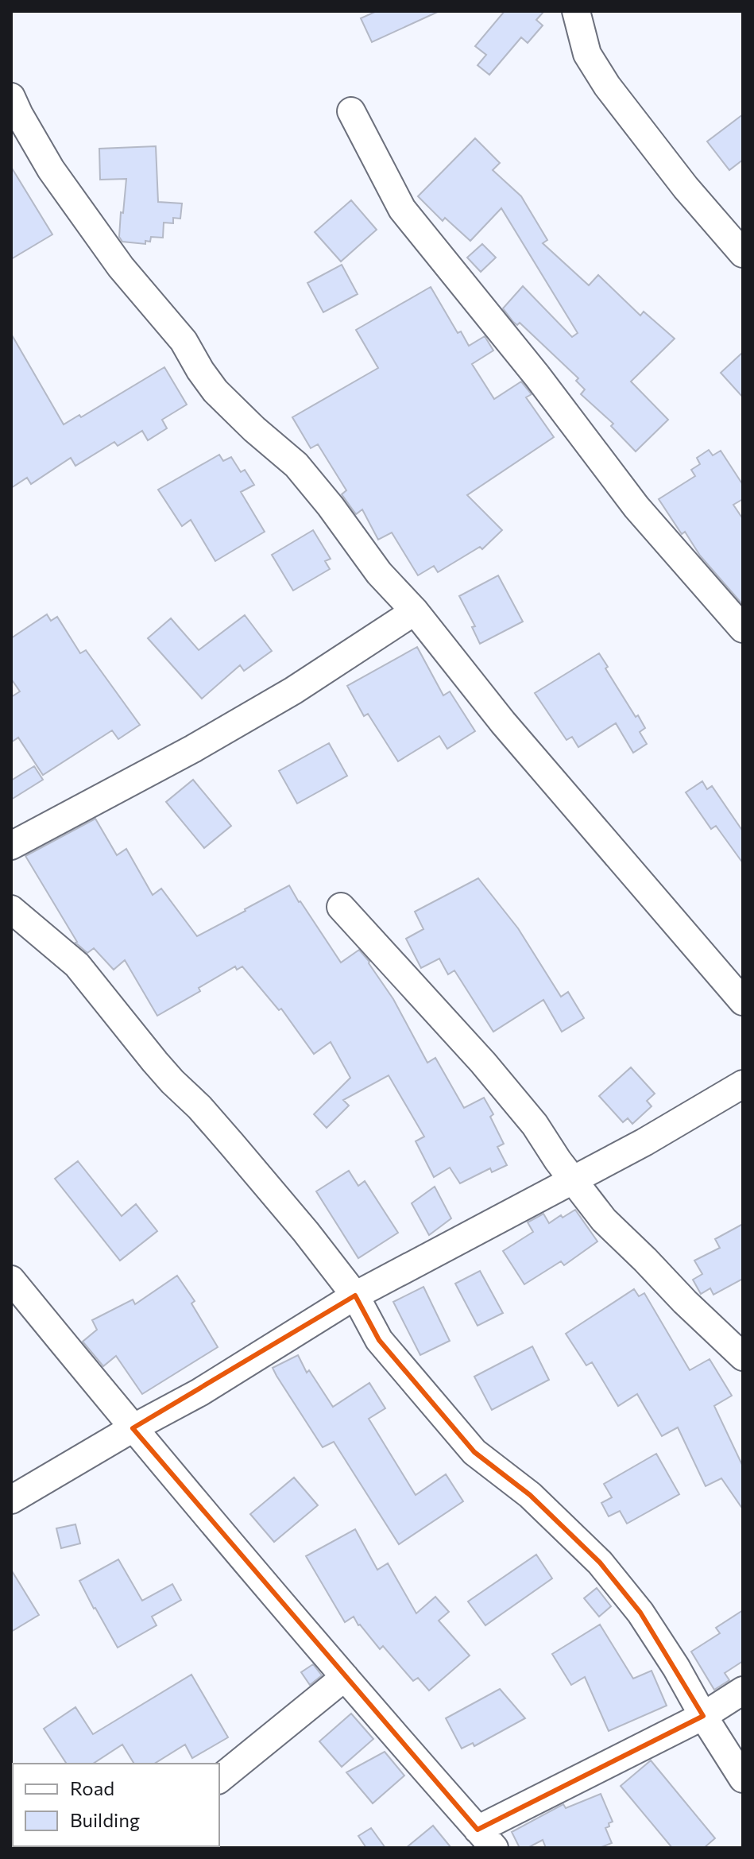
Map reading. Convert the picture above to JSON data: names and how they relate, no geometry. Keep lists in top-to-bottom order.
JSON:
{
  "legend": ["Road", "Building"]
}
